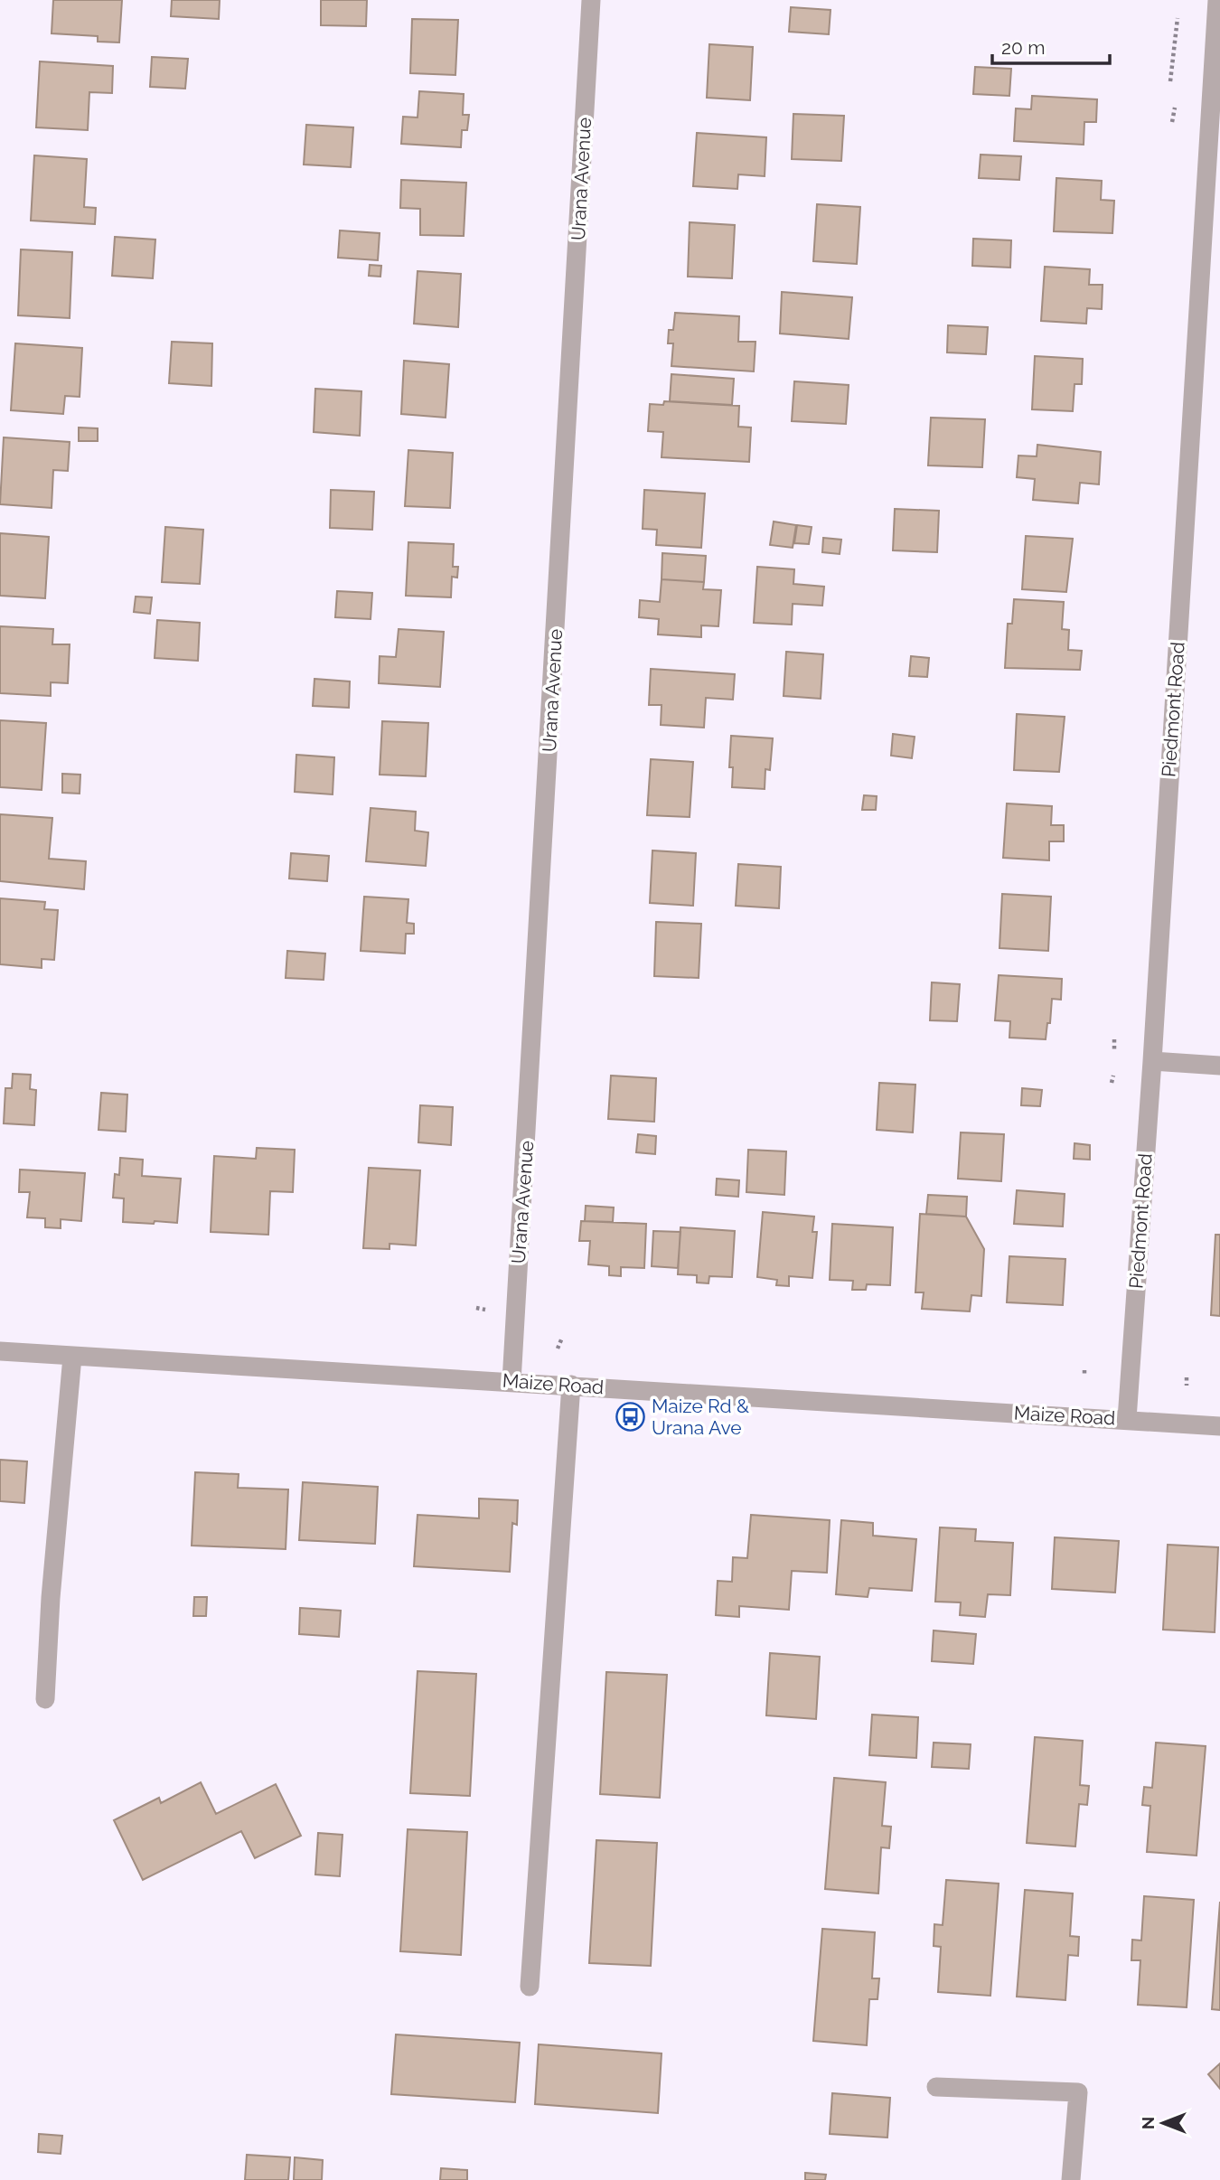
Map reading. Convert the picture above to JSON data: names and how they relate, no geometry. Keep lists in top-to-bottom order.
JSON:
{
  "streets": {
    "street": ["Urana Avenue", "Piedmont Road", "Maize Road"]
  },
  "crossings": [
    ["Urana Avenue", "Maize Road"],
    ["Piedmont Road", "Maize Road"]
  ],
  "places": {
    "bus stop": ["Maize Rd & Urana Ave"]
  },
  "scale_bar": "20 m",
  "north": "left"
}
